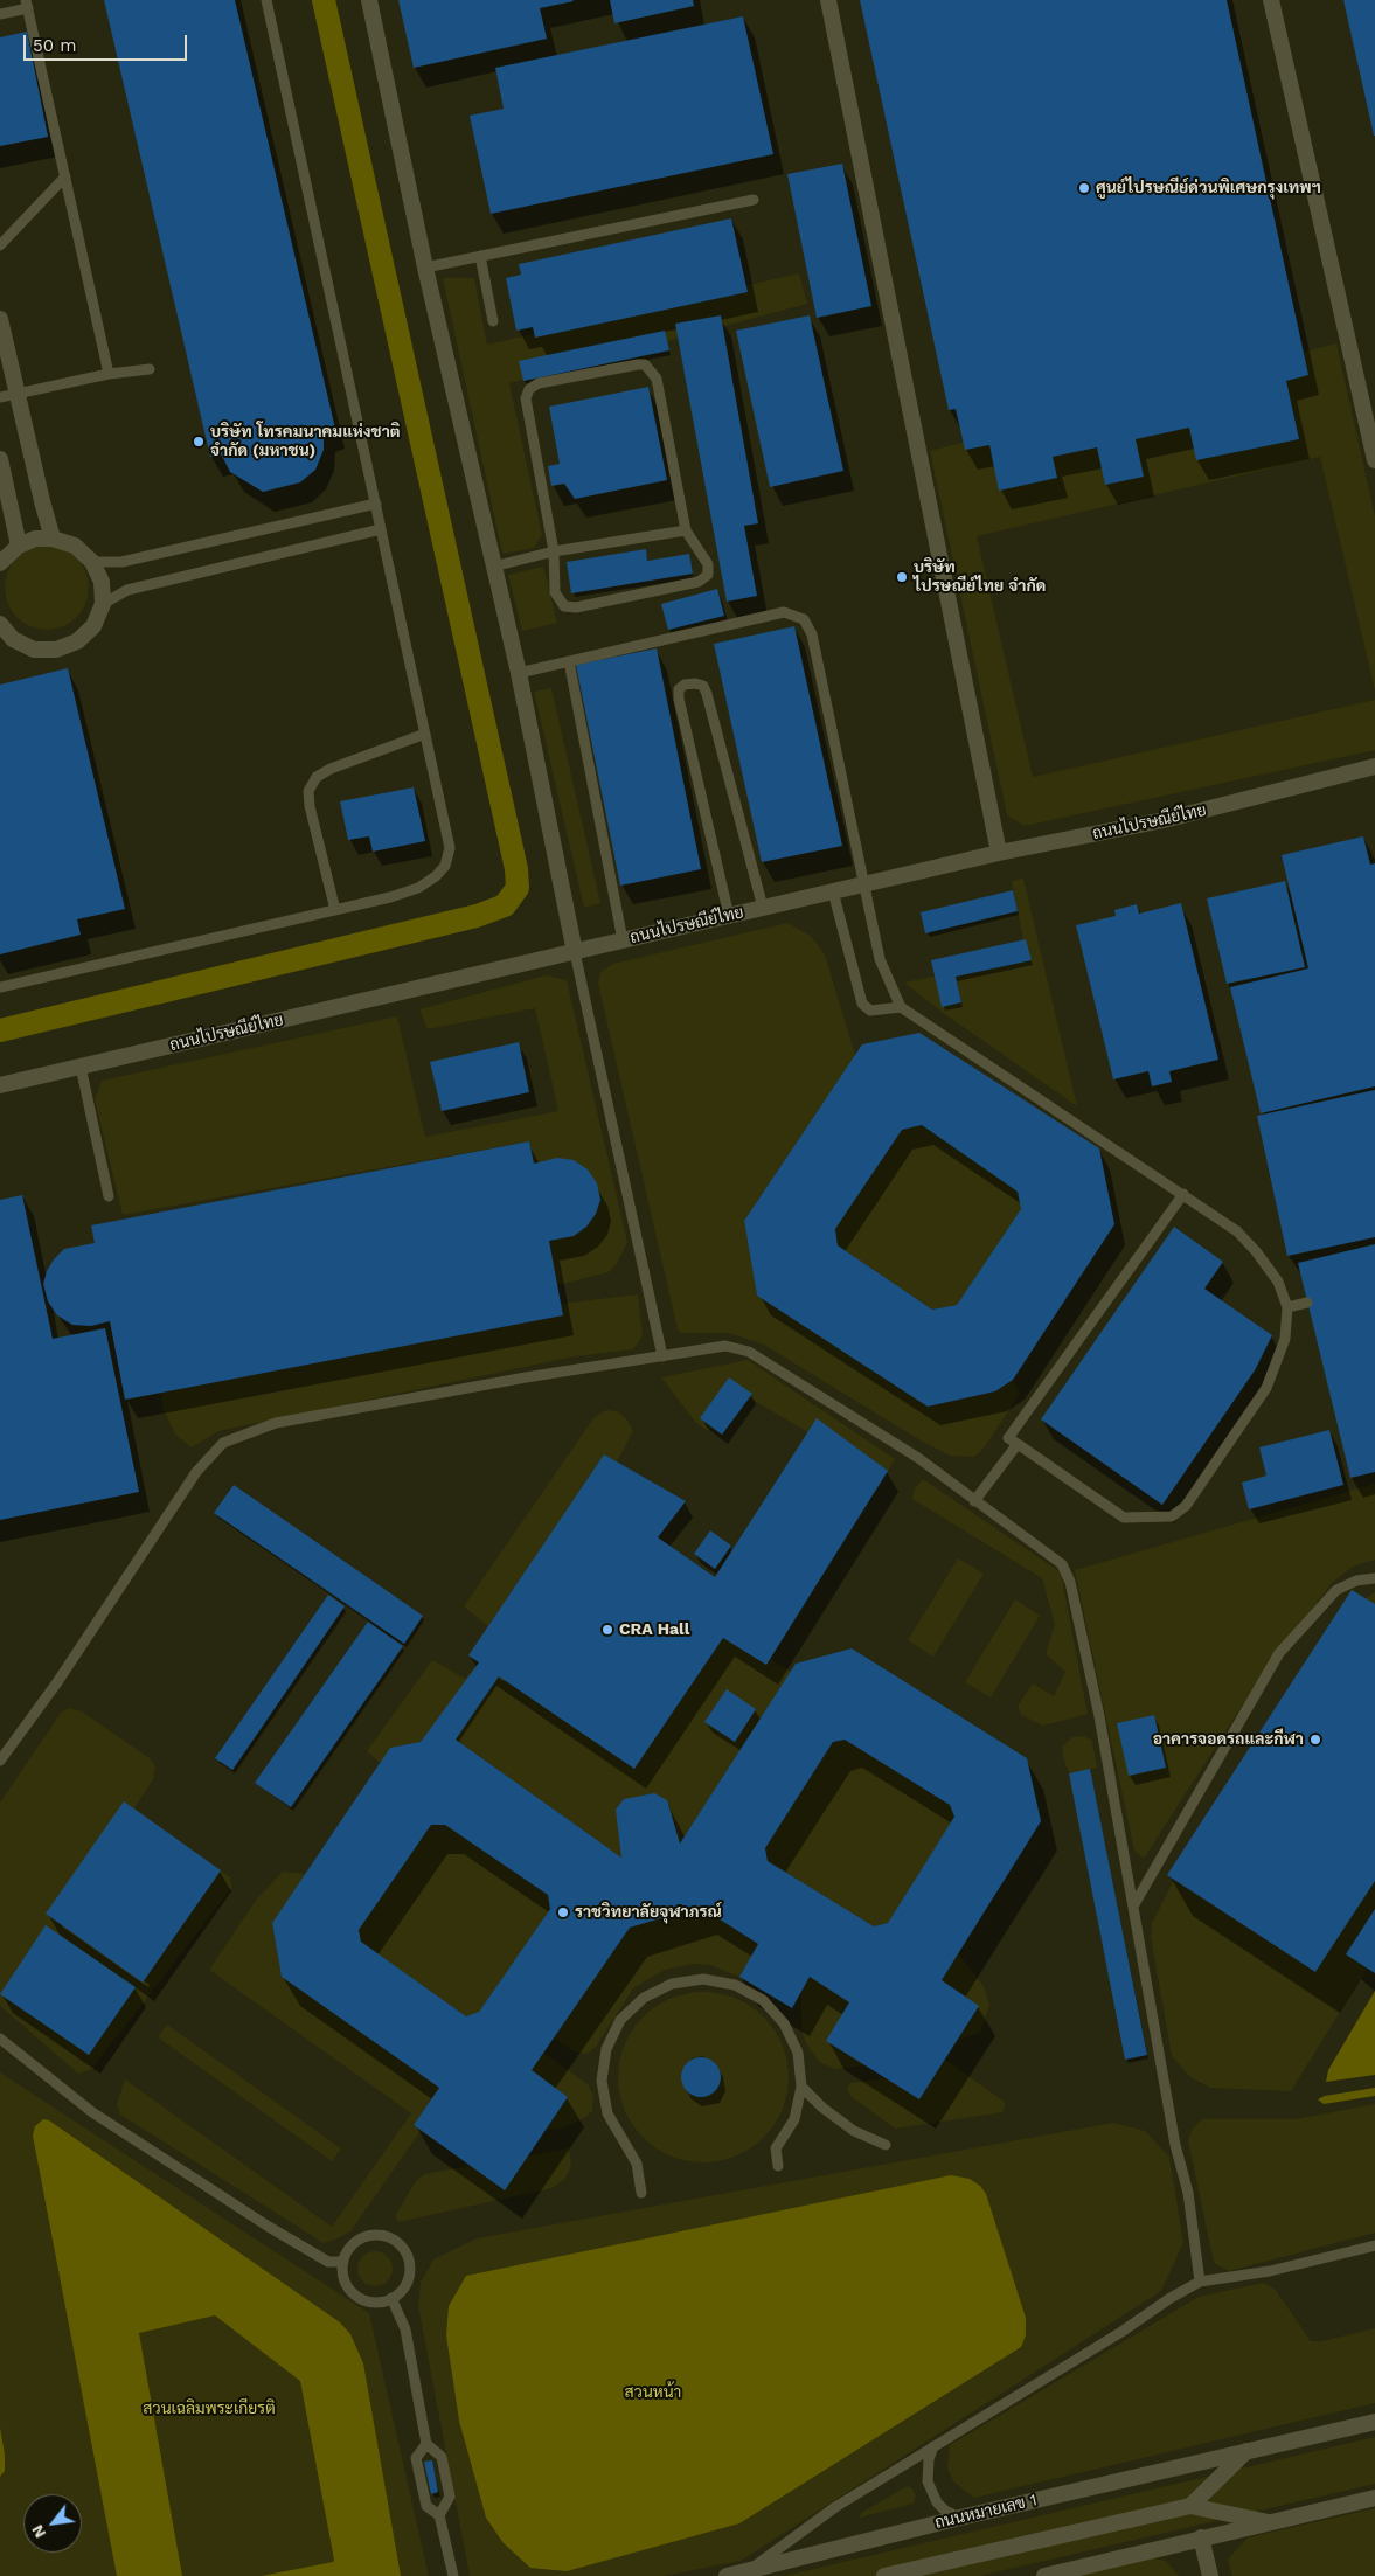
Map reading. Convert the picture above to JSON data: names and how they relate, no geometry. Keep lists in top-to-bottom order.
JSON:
{
  "streets": {
    "street": ["ถนนไปรษณีย์ไทย", "ถนนหมายเลข 1"]
  },
  "parks": ["สวนหน้า", "สวนเฉลิมพระเกียรติ"],
  "places": [
    "ศูนย์ไปรษณีย์ด่วนพิเศษกรุงเทพฯ",
    "บริษัท โทรคมนาคมแห่งชาติ จำกัด (มหาชน)",
    "บริษัท ไปรษณีย์ไทย จำกัด",
    "CRA Hall",
    "อาคารจอดรถและกีฬา",
    "ราชวิทยาลัยจุฬาภรณ์"
  ],
  "scale_bar": "50 m",
  "north": "bottom left"
}
